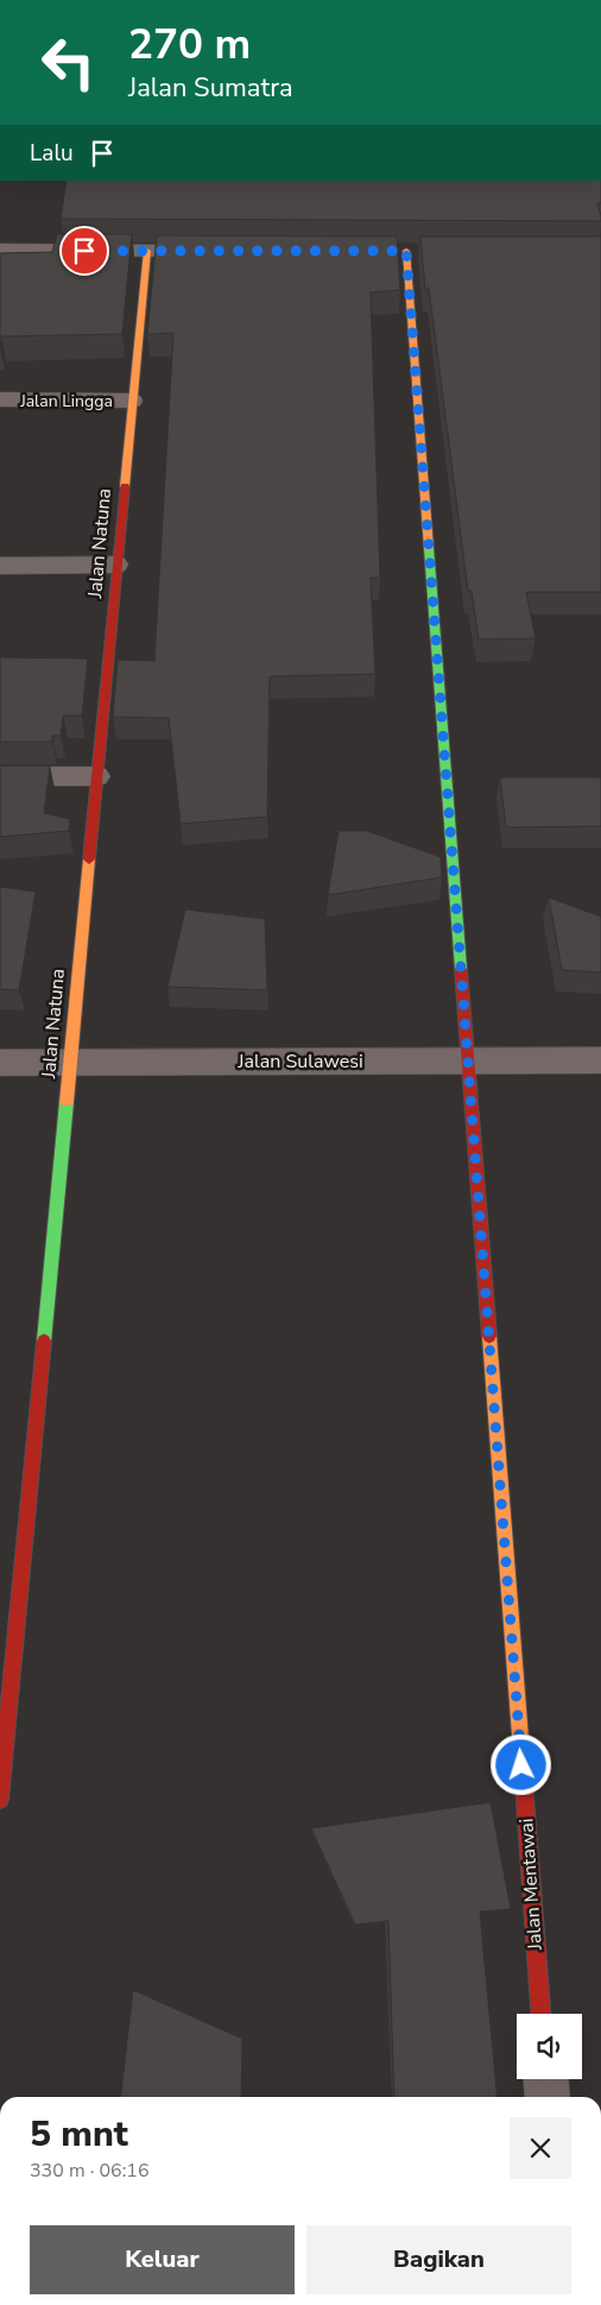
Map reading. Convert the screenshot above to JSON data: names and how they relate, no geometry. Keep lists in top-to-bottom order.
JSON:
{
  "streets": {
    "street": [
      "Jalan Lingga",
      "Jalan Natuna",
      "Jalan Sulawesi",
      "Jalan Mentawai"
    ]
  },
  "crossings": [
    ["Jalan Lingga", "Jalan Natuna"],
    ["Jalan Natuna", "Jalan Sulawesi"],
    ["Jalan Sulawesi", "Jalan Mentawai"]
  ],
  "page": {
    "turn": ["270 m", "Jalan Sumatra"],
    "then": "Lalu",
    "heading": ["5 mnt", "330 m · 06:16"],
    "buttons": ["Keluar", "Bagikan"]
  }
}
